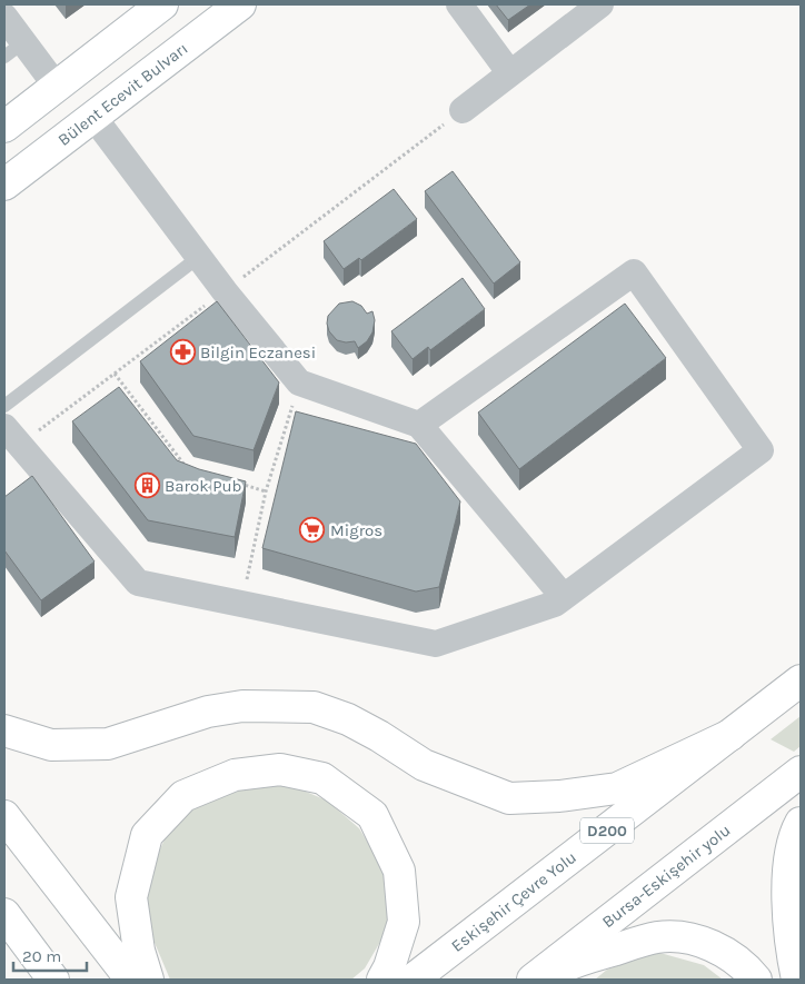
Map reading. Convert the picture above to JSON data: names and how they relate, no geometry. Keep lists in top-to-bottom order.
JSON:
{
  "streets": {
    "main road": [
      "Bülent Ecevit Bulvarı",
      "D200",
      "Bursa-Eskişehir yolu",
      "Eskişehir Çevre Yolu"
    ]
  },
  "places": {
    "pharmacy": ["Bilgin Eczanesi"],
    "building": ["Barok Pub"],
    "supermarket": ["Migros"]
  },
  "scale_bar": "20 m"
}
